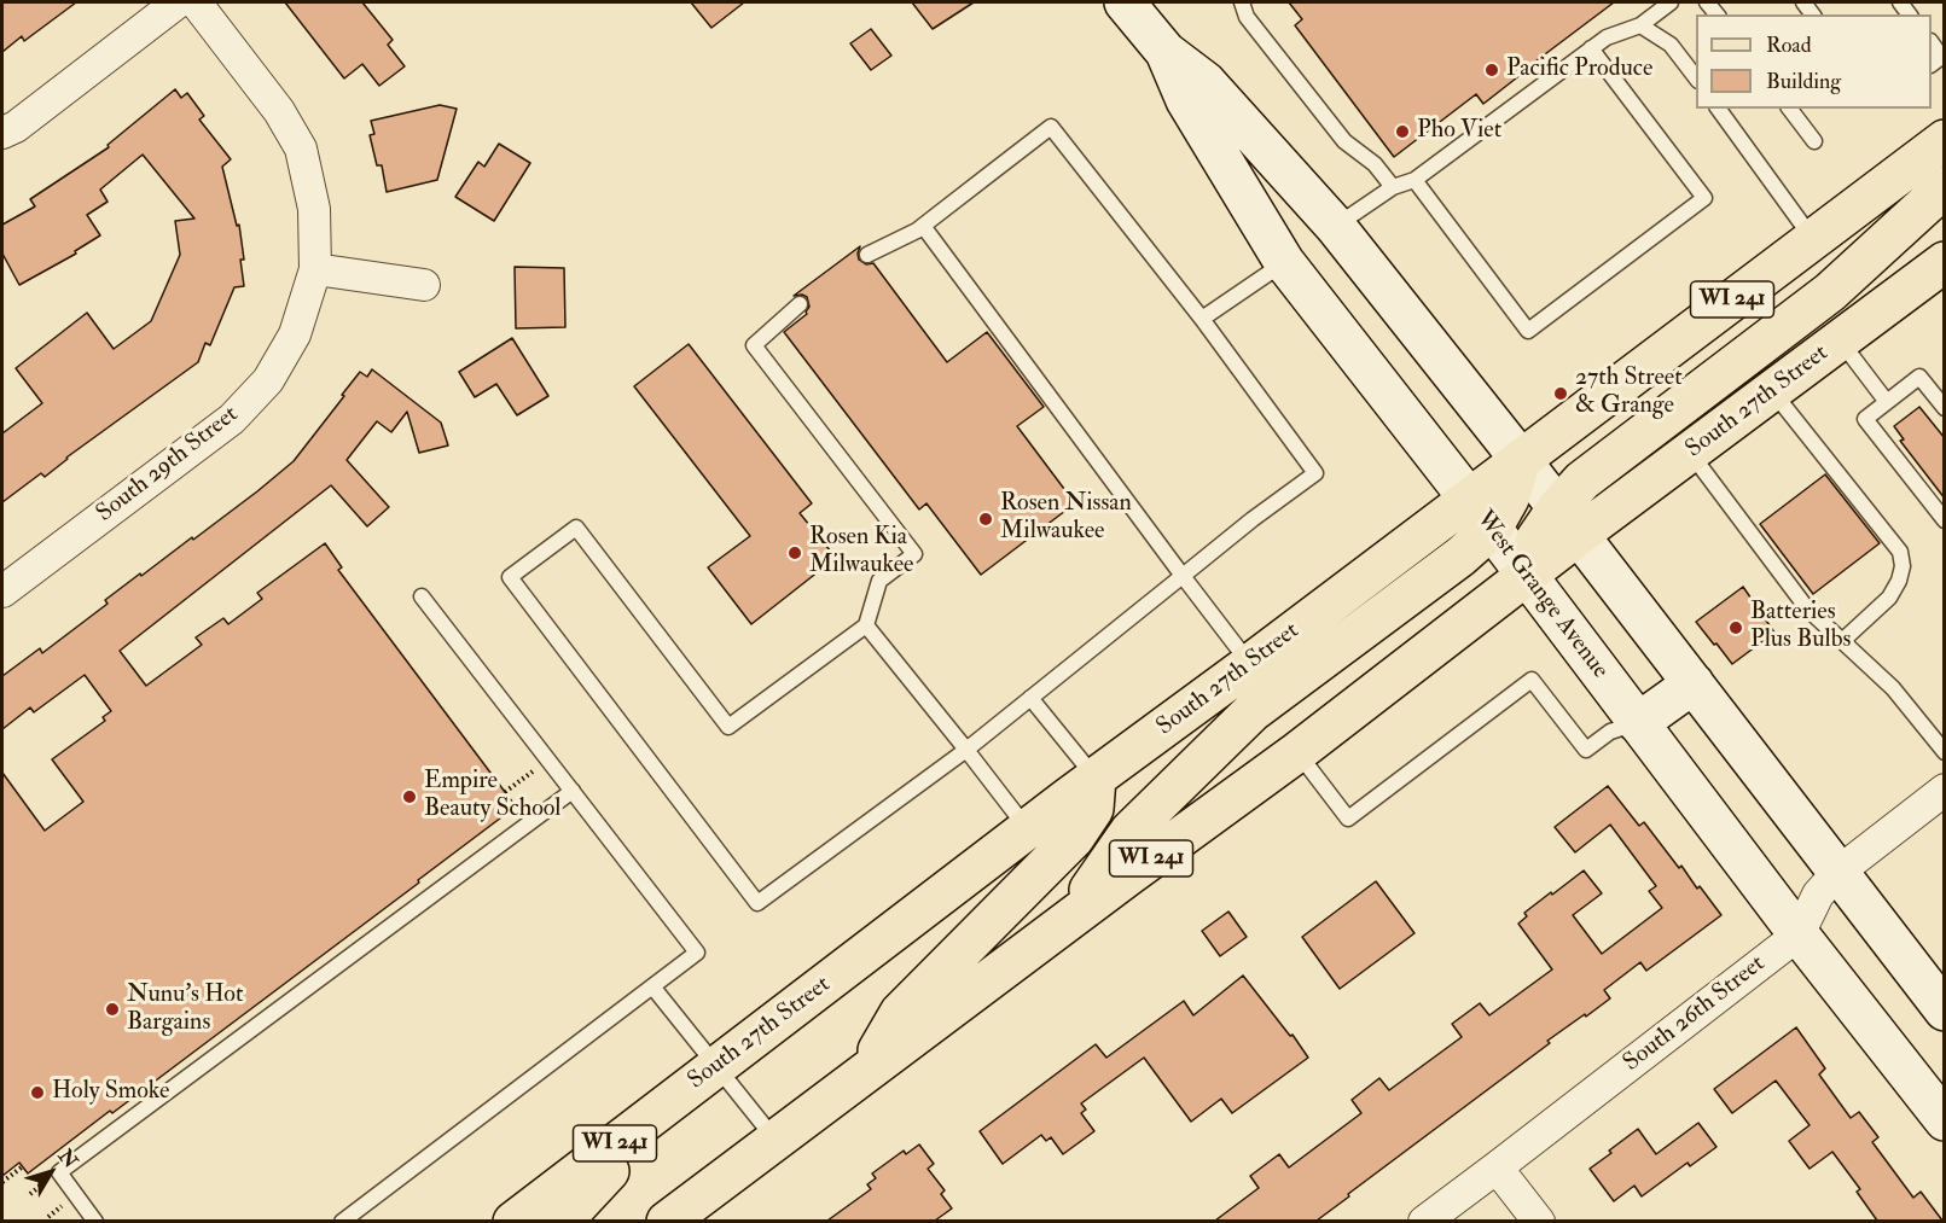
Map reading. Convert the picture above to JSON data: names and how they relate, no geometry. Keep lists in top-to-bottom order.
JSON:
{
  "streets": {
    "main road": ["WI 241", "South 27th Street"],
    "street": ["South 29th Street", "West Grange Avenue", "South 26th Street"]
  },
  "crossings": [
    ["WI 241", "West Grange Avenue"],
    ["South 27th Street", "West Grange Avenue"],
    ["West Grange Avenue", "South 26th Street"]
  ],
  "places": [
    "Pacific Produce",
    "Pho Viet",
    "27th Street & Grange",
    "Rosen Nissan Milwaukee",
    "Rosen Kia Milwaukee",
    "Batteries Plus Bulbs",
    "Empire Beauty School",
    "Nunu's Hot Bargains",
    "Holy Smoke"
  ],
  "legend": ["Road", "Building"],
  "north": "top right"
}
